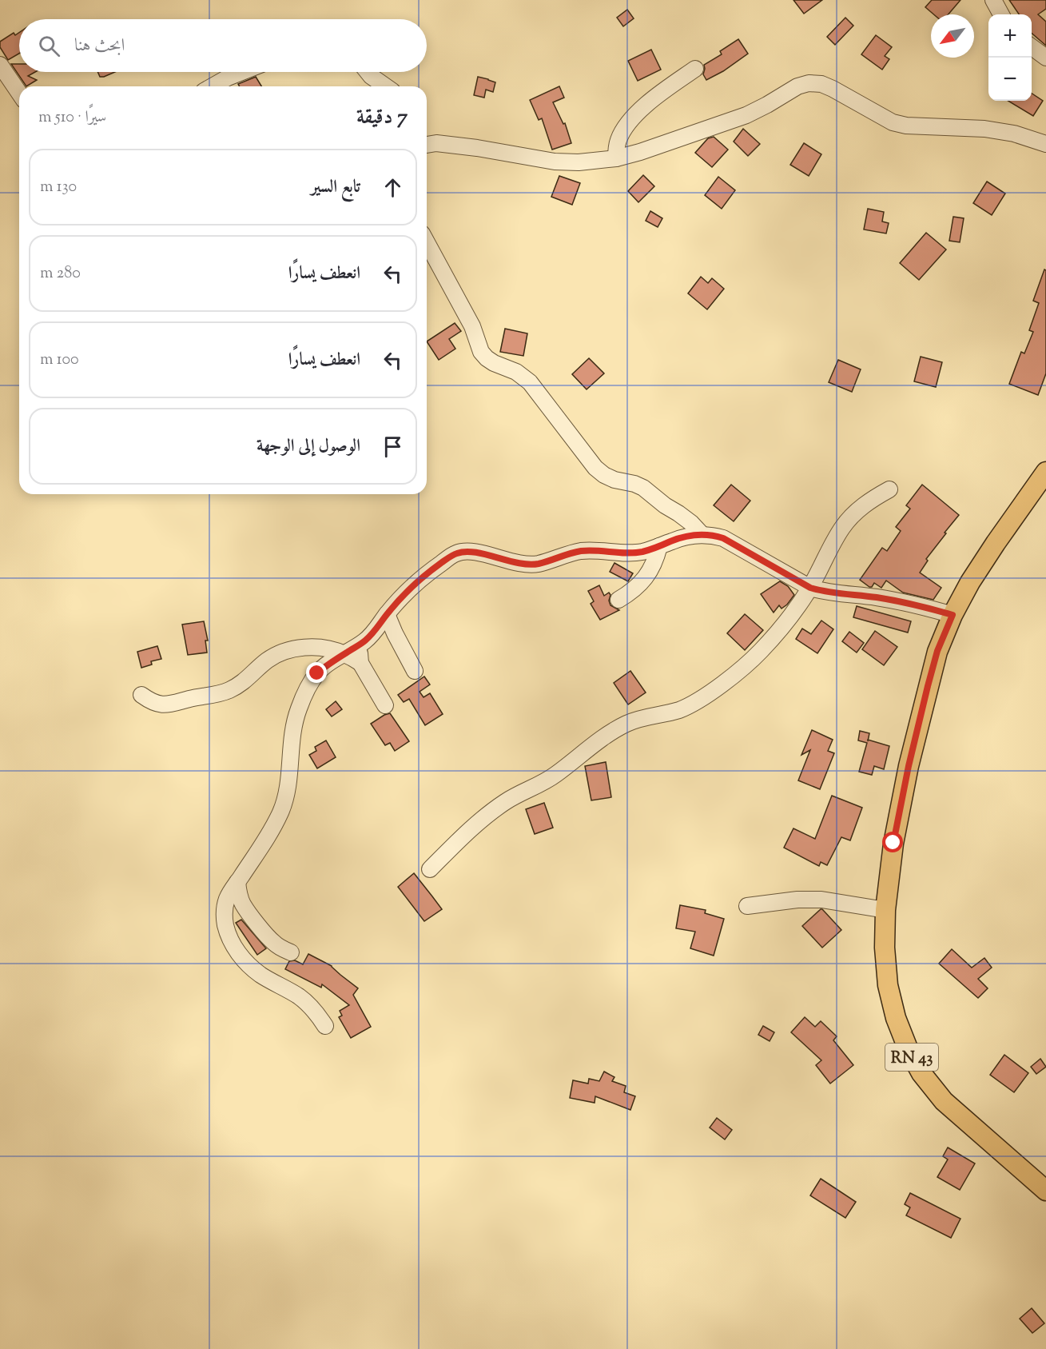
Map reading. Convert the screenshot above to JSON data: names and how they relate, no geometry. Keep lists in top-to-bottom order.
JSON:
{
  "streets": {
    "main road": ["RN 43"]
  },
  "north": "bottom left",
  "page": {
    "map_buttons": ["+", "−"],
    "search": "ابحث هنا",
    "heading": ["7 دقيقة", "سيرًا · 510 m"],
    "list": [
      ["تابع السير", "130 m"],
      ["انعطف يسارًا", "280 m"],
      ["انعطف يسارًا", "100 m"],
      "الوصول إلى الوجهة"
    ]
  }
}
